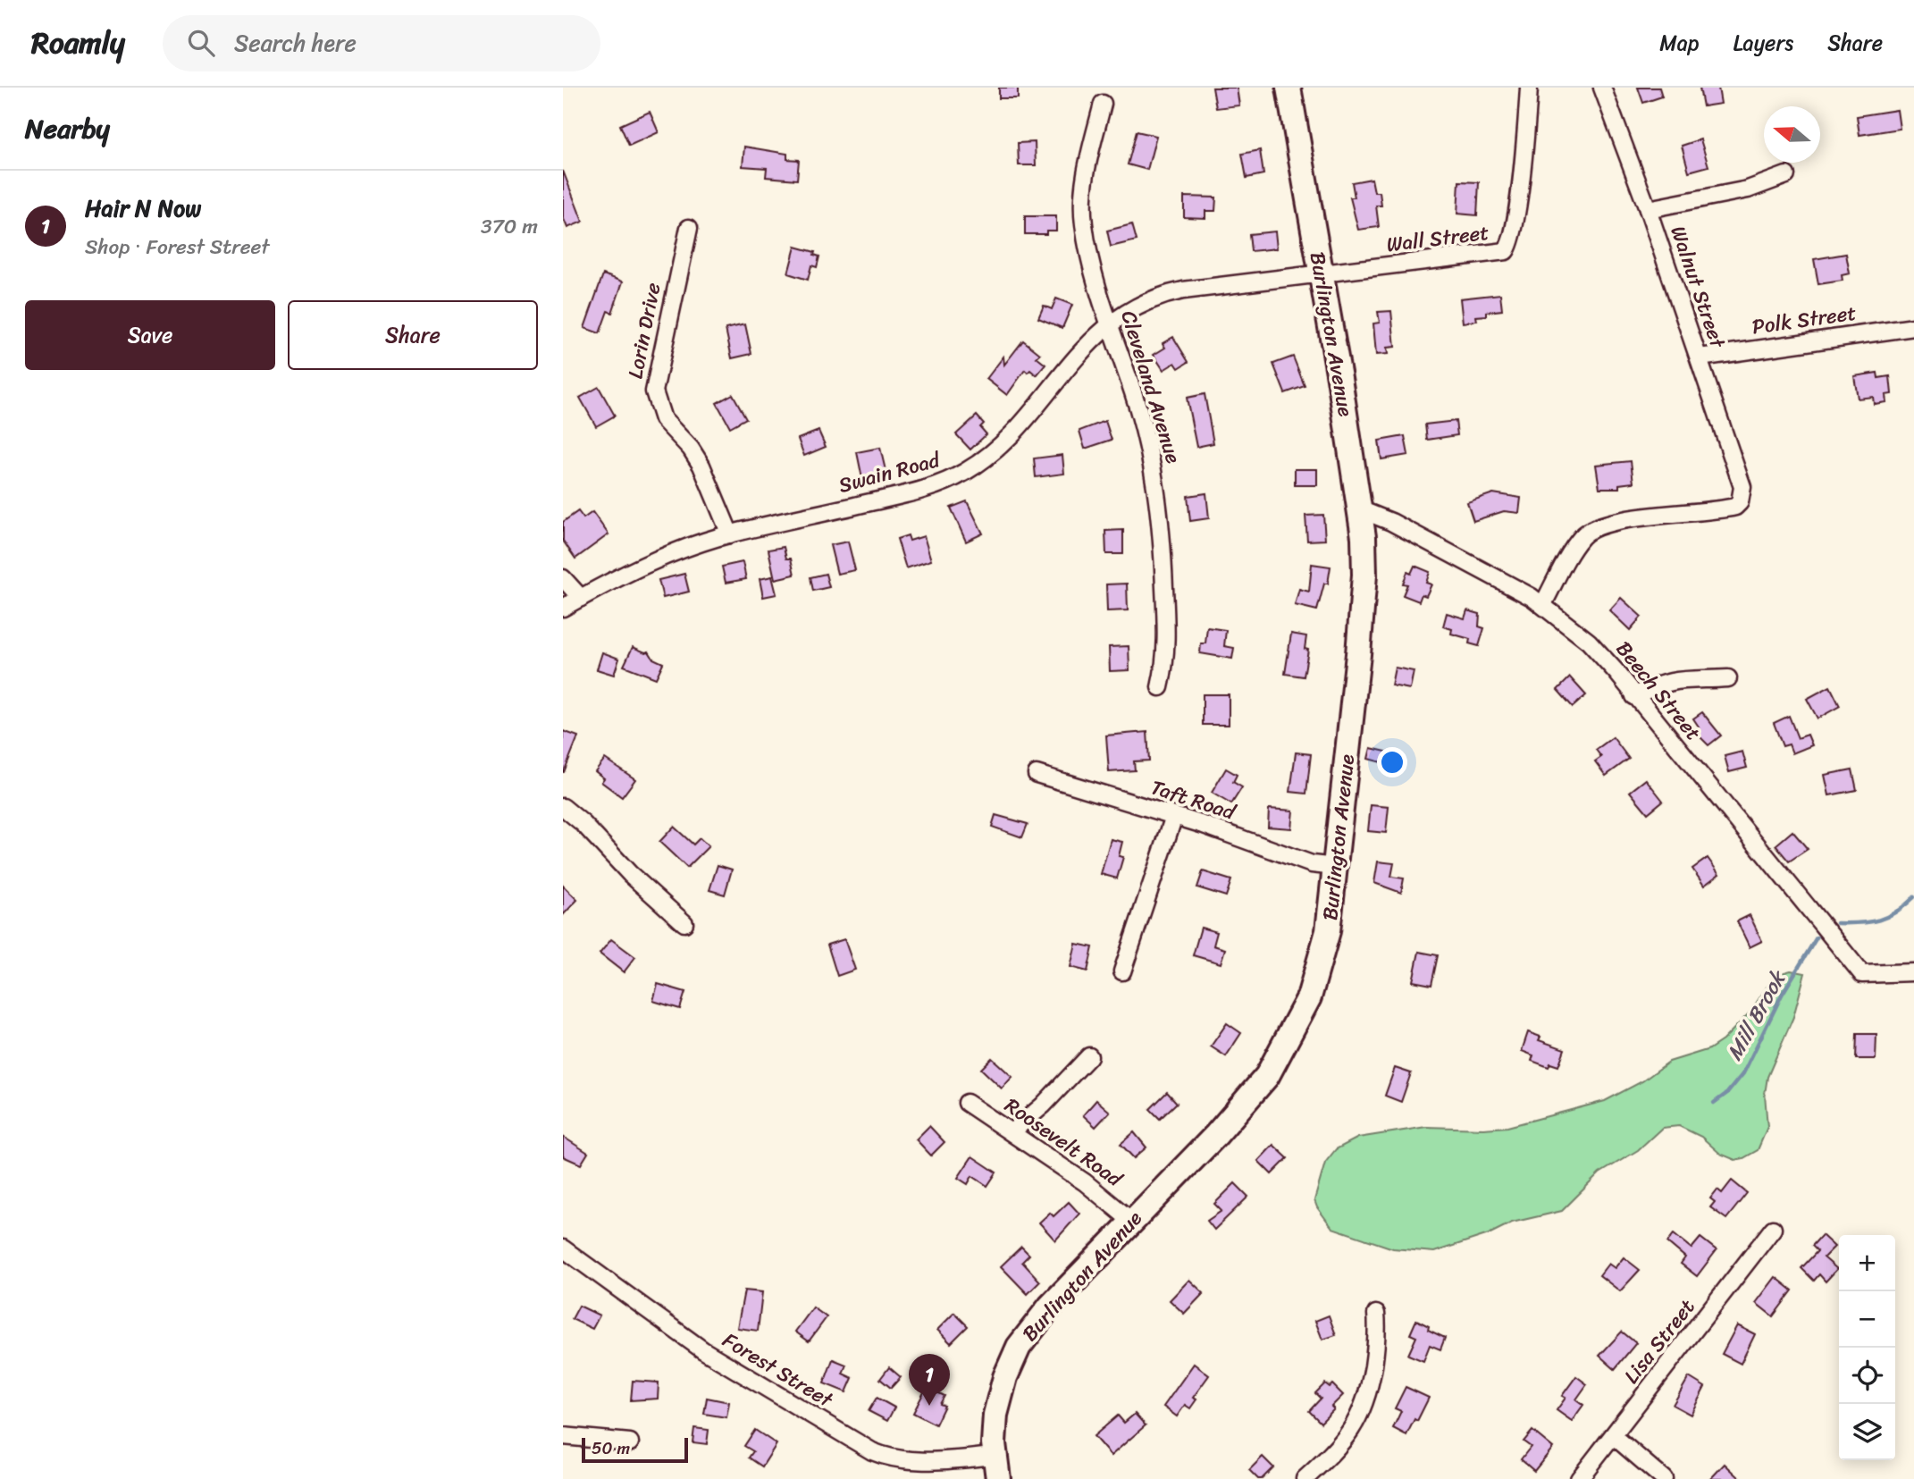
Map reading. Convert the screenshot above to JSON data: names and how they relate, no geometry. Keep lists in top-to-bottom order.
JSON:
{
  "streets": {
    "main road": ["Burlington Avenue"],
    "street": [
      "Wall Street",
      "Walnut Street",
      "Polk Street",
      "Lorin Drive",
      "Cleveland Avenue",
      "Swain Road",
      "Beech Street",
      "Taft Road",
      "Roosevelt Road",
      "Lisa Street",
      "Forest Street"
    ]
  },
  "crossings": [
    ["Wall Street", "Burlington Avenue"],
    ["Wall Street", "Swain Road"],
    ["Walnut Street", "Polk Street"],
    ["Walnut Street", "Beech Street"],
    ["Lorin Drive", "Swain Road"],
    ["Burlington Avenue", "Swain Road"],
    ["Burlington Avenue", "Beech Street"],
    ["Burlington Avenue", "Taft Road"],
    ["Burlington Avenue", "Roosevelt Road"],
    ["Burlington Avenue", "Forest Street"],
    ["Cleveland Avenue", "Swain Road"]
  ],
  "water": ["Mill Brook"],
  "scale_bar": "50 m",
  "north": "left",
  "page": {
    "header": "Roamly",
    "search": "Search here",
    "nav": ["Map", "Layers", "Share"],
    "heading": "Nearby",
    "list": [
      {
        "mark": "1",
        "name": "Hair N Now",
        "note": "Shop · Forest Street",
        "value": "370 m"
      }
    ],
    "buttons": ["Save", "Share"],
    "map_buttons": ["+", "−"],
    "pins": "1",
    "scale": "50 m"
  }
}
